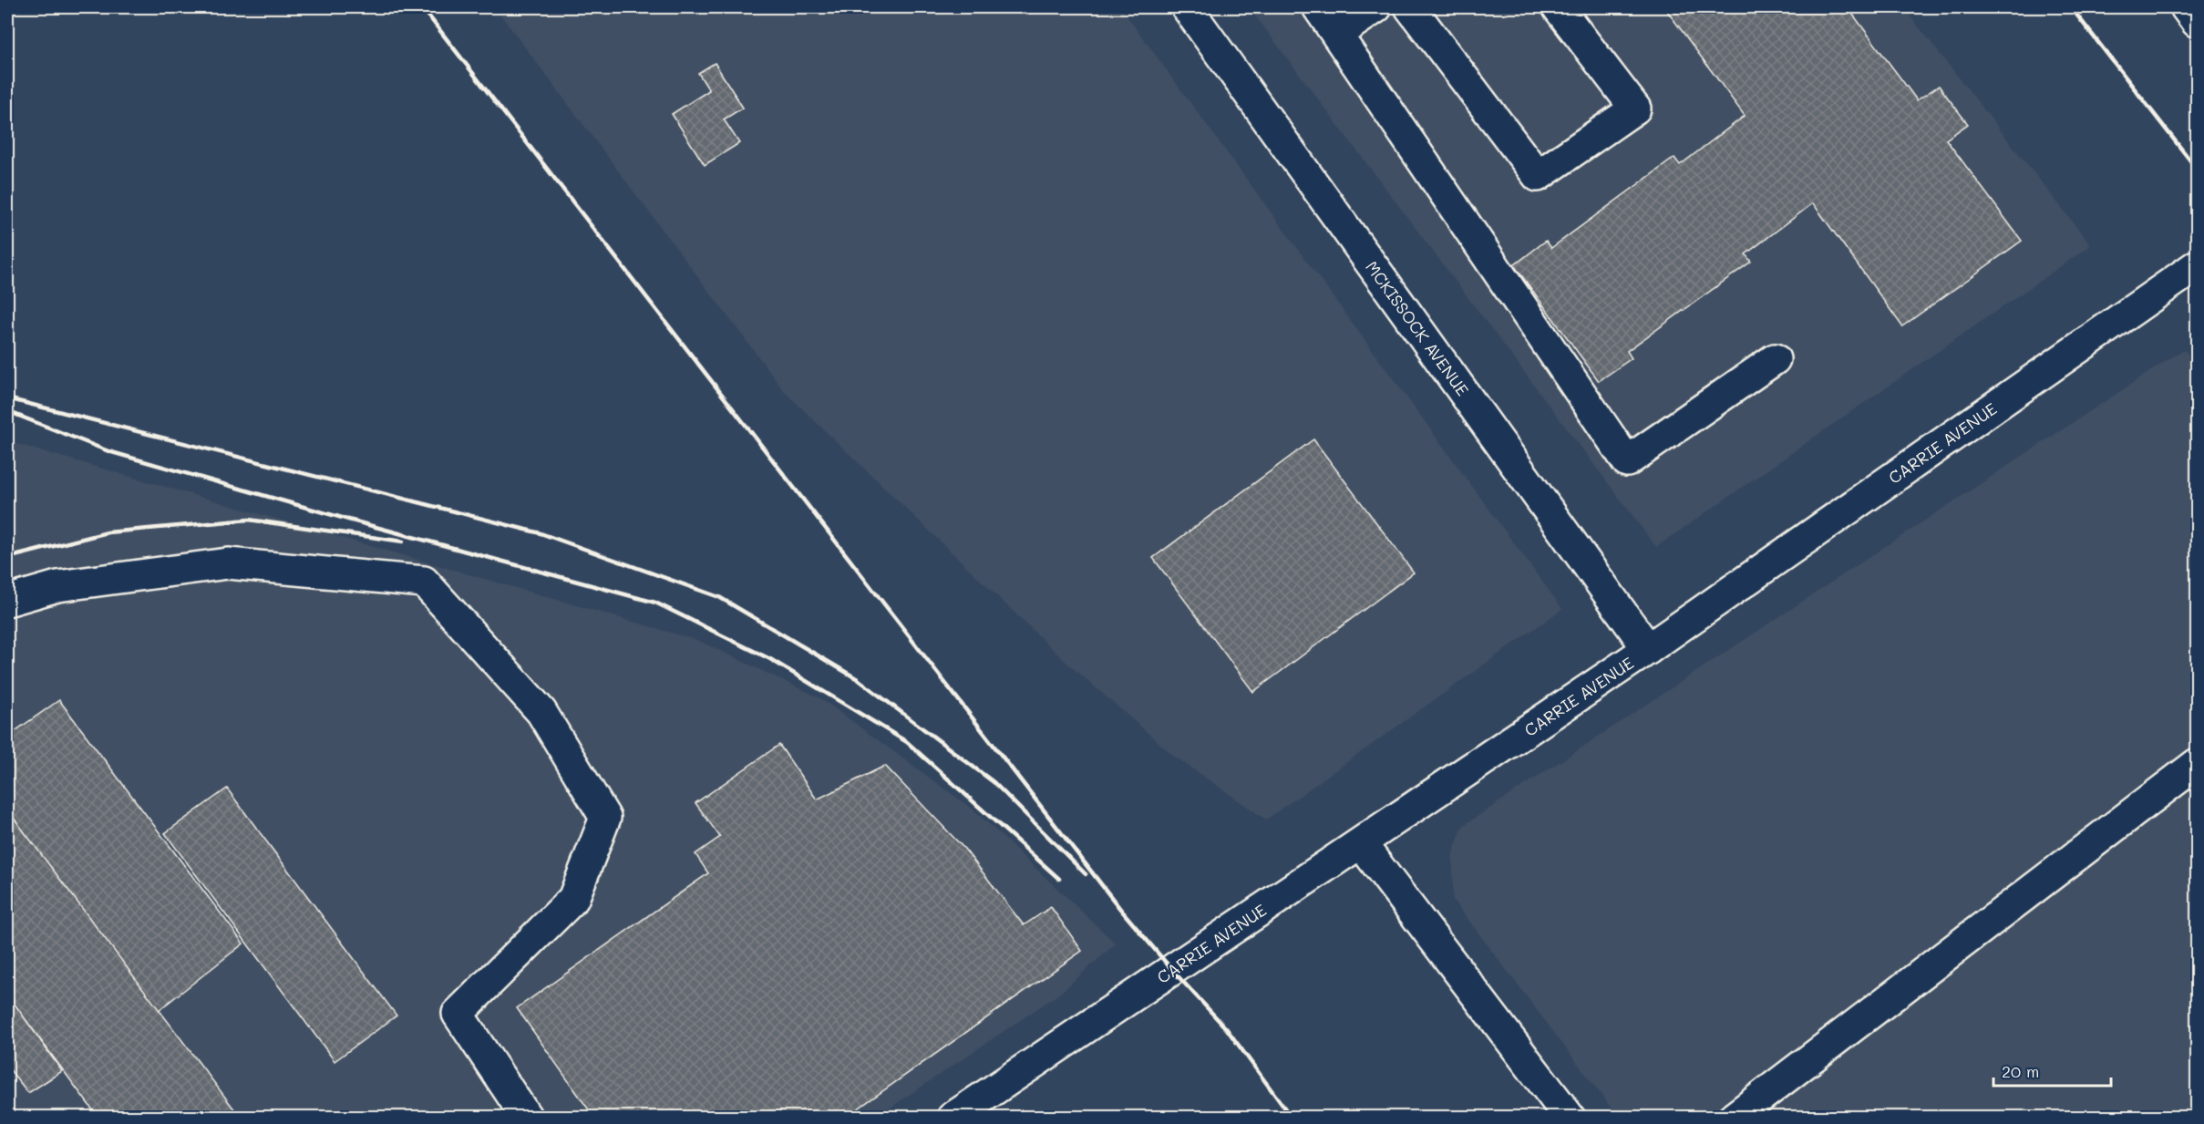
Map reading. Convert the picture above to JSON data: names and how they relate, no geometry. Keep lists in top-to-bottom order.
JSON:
{
  "streets": {
    "street": ["MCKISSOCK AVENUE", "CARRIE AVENUE"]
  },
  "crossings": [
    ["MCKISSOCK AVENUE", "CARRIE AVENUE"]
  ],
  "scale_bar": "20 m"
}
